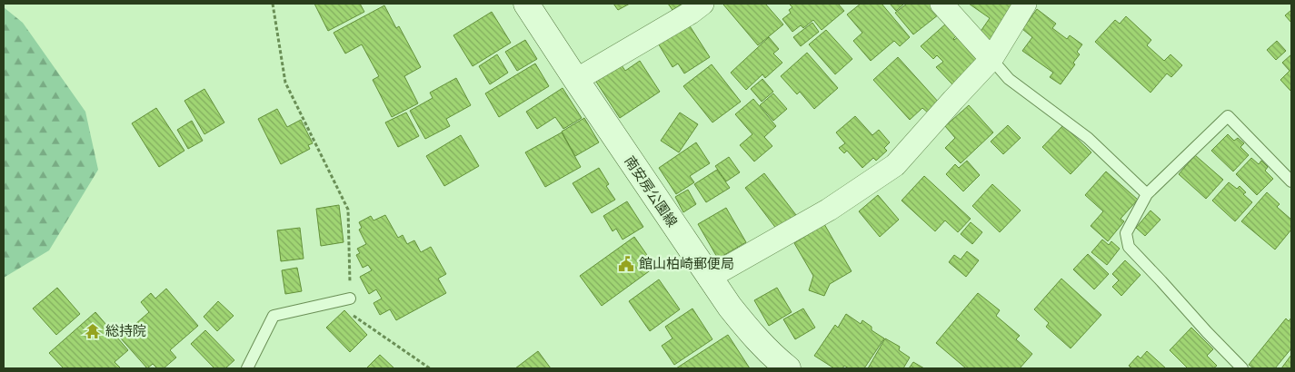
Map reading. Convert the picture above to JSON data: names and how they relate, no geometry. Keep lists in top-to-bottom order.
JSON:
{
  "streets": {
    "main road": ["南安房公園線"]
  },
  "places": {
    "public building": ["館山柏崎郵便局"],
    "temple": ["総持院"]
  }
}
